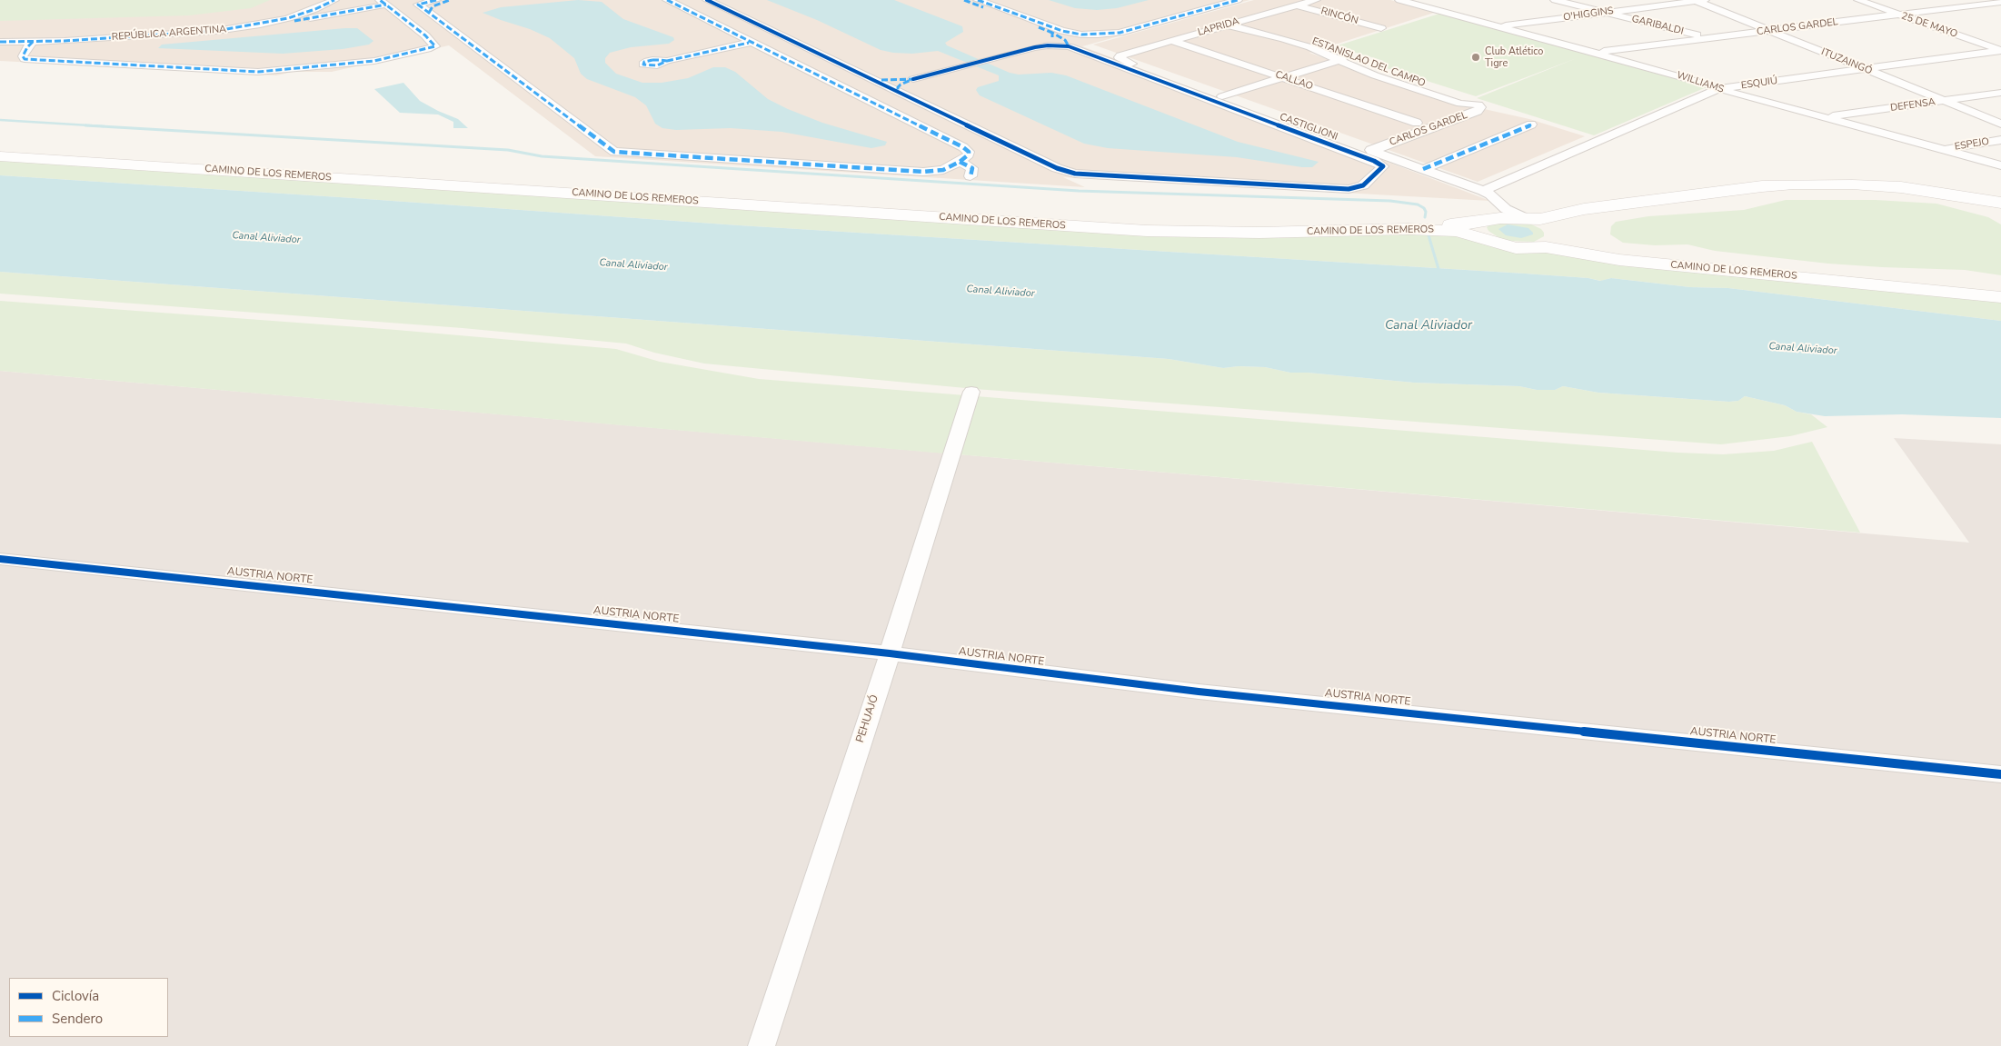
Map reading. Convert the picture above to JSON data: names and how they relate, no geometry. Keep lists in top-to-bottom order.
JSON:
{
  "streets": {
    "main road": ["CAMINO DE LOS REMEROS"],
    "street": [
      "O'HIGGINS",
      "RINCÓN",
      "GARIBALDI",
      "25 DE MAYO",
      "LAPRIDA",
      "CARLOS GARDEL",
      "REPÚBLICA ARGENTINA",
      "ITUZAINGÓ",
      "ESTANISLAO DEL CAMPO",
      "CALLAO",
      "WILLIAMS",
      "ESQUIÚ",
      "DEFENSA",
      "CASTIGLIONI",
      "ESPEJO",
      "AUSTRIA NORTE",
      "PEHUAJÓ"
    ]
  },
  "crossings": [
    ["O'HIGGINS", "GARIBALDI"],
    ["O'HIGGINS", "ITUZAINGÓ"],
    ["O'HIGGINS", "WILLIAMS"],
    ["RINCÓN", "LAPRIDA"],
    ["GARIBALDI", "CARLOS GARDEL"],
    ["25 DE MAYO", "CARLOS GARDEL"],
    ["25 DE MAYO", "ESQUIÚ"],
    ["LAPRIDA", "ESTANISLAO DEL CAMPO"],
    ["LAPRIDA", "CALLAO"],
    ["LAPRIDA", "CASTIGLIONI"],
    ["CARLOS GARDEL", "ITUZAINGÓ"],
    ["CARLOS GARDEL", "ESTANISLAO DEL CAMPO"],
    ["CARLOS GARDEL", "CALLAO"],
    ["CARLOS GARDEL", "WILLIAMS"],
    ["CARLOS GARDEL", "CASTIGLIONI"],
    ["ITUZAINGÓ", "ESQUIÚ"],
    ["ITUZAINGÓ", "DEFENSA"],
    ["WILLIAMS", "ESQUIÚ"],
    ["WILLIAMS", "DEFENSA"],
    ["WILLIAMS", "ESPEJO"],
    ["ESQUIÚ", "CASTIGLIONI"],
    ["CASTIGLIONI", "CAMINO DE LOS REMEROS"],
    ["AUSTRIA NORTE", "PEHUAJÓ"]
  ],
  "water": ["Canal Aliviador"],
  "places": ["Club Atlético Tigre"],
  "legend": ["Ciclovía", "Sendero"]
}
